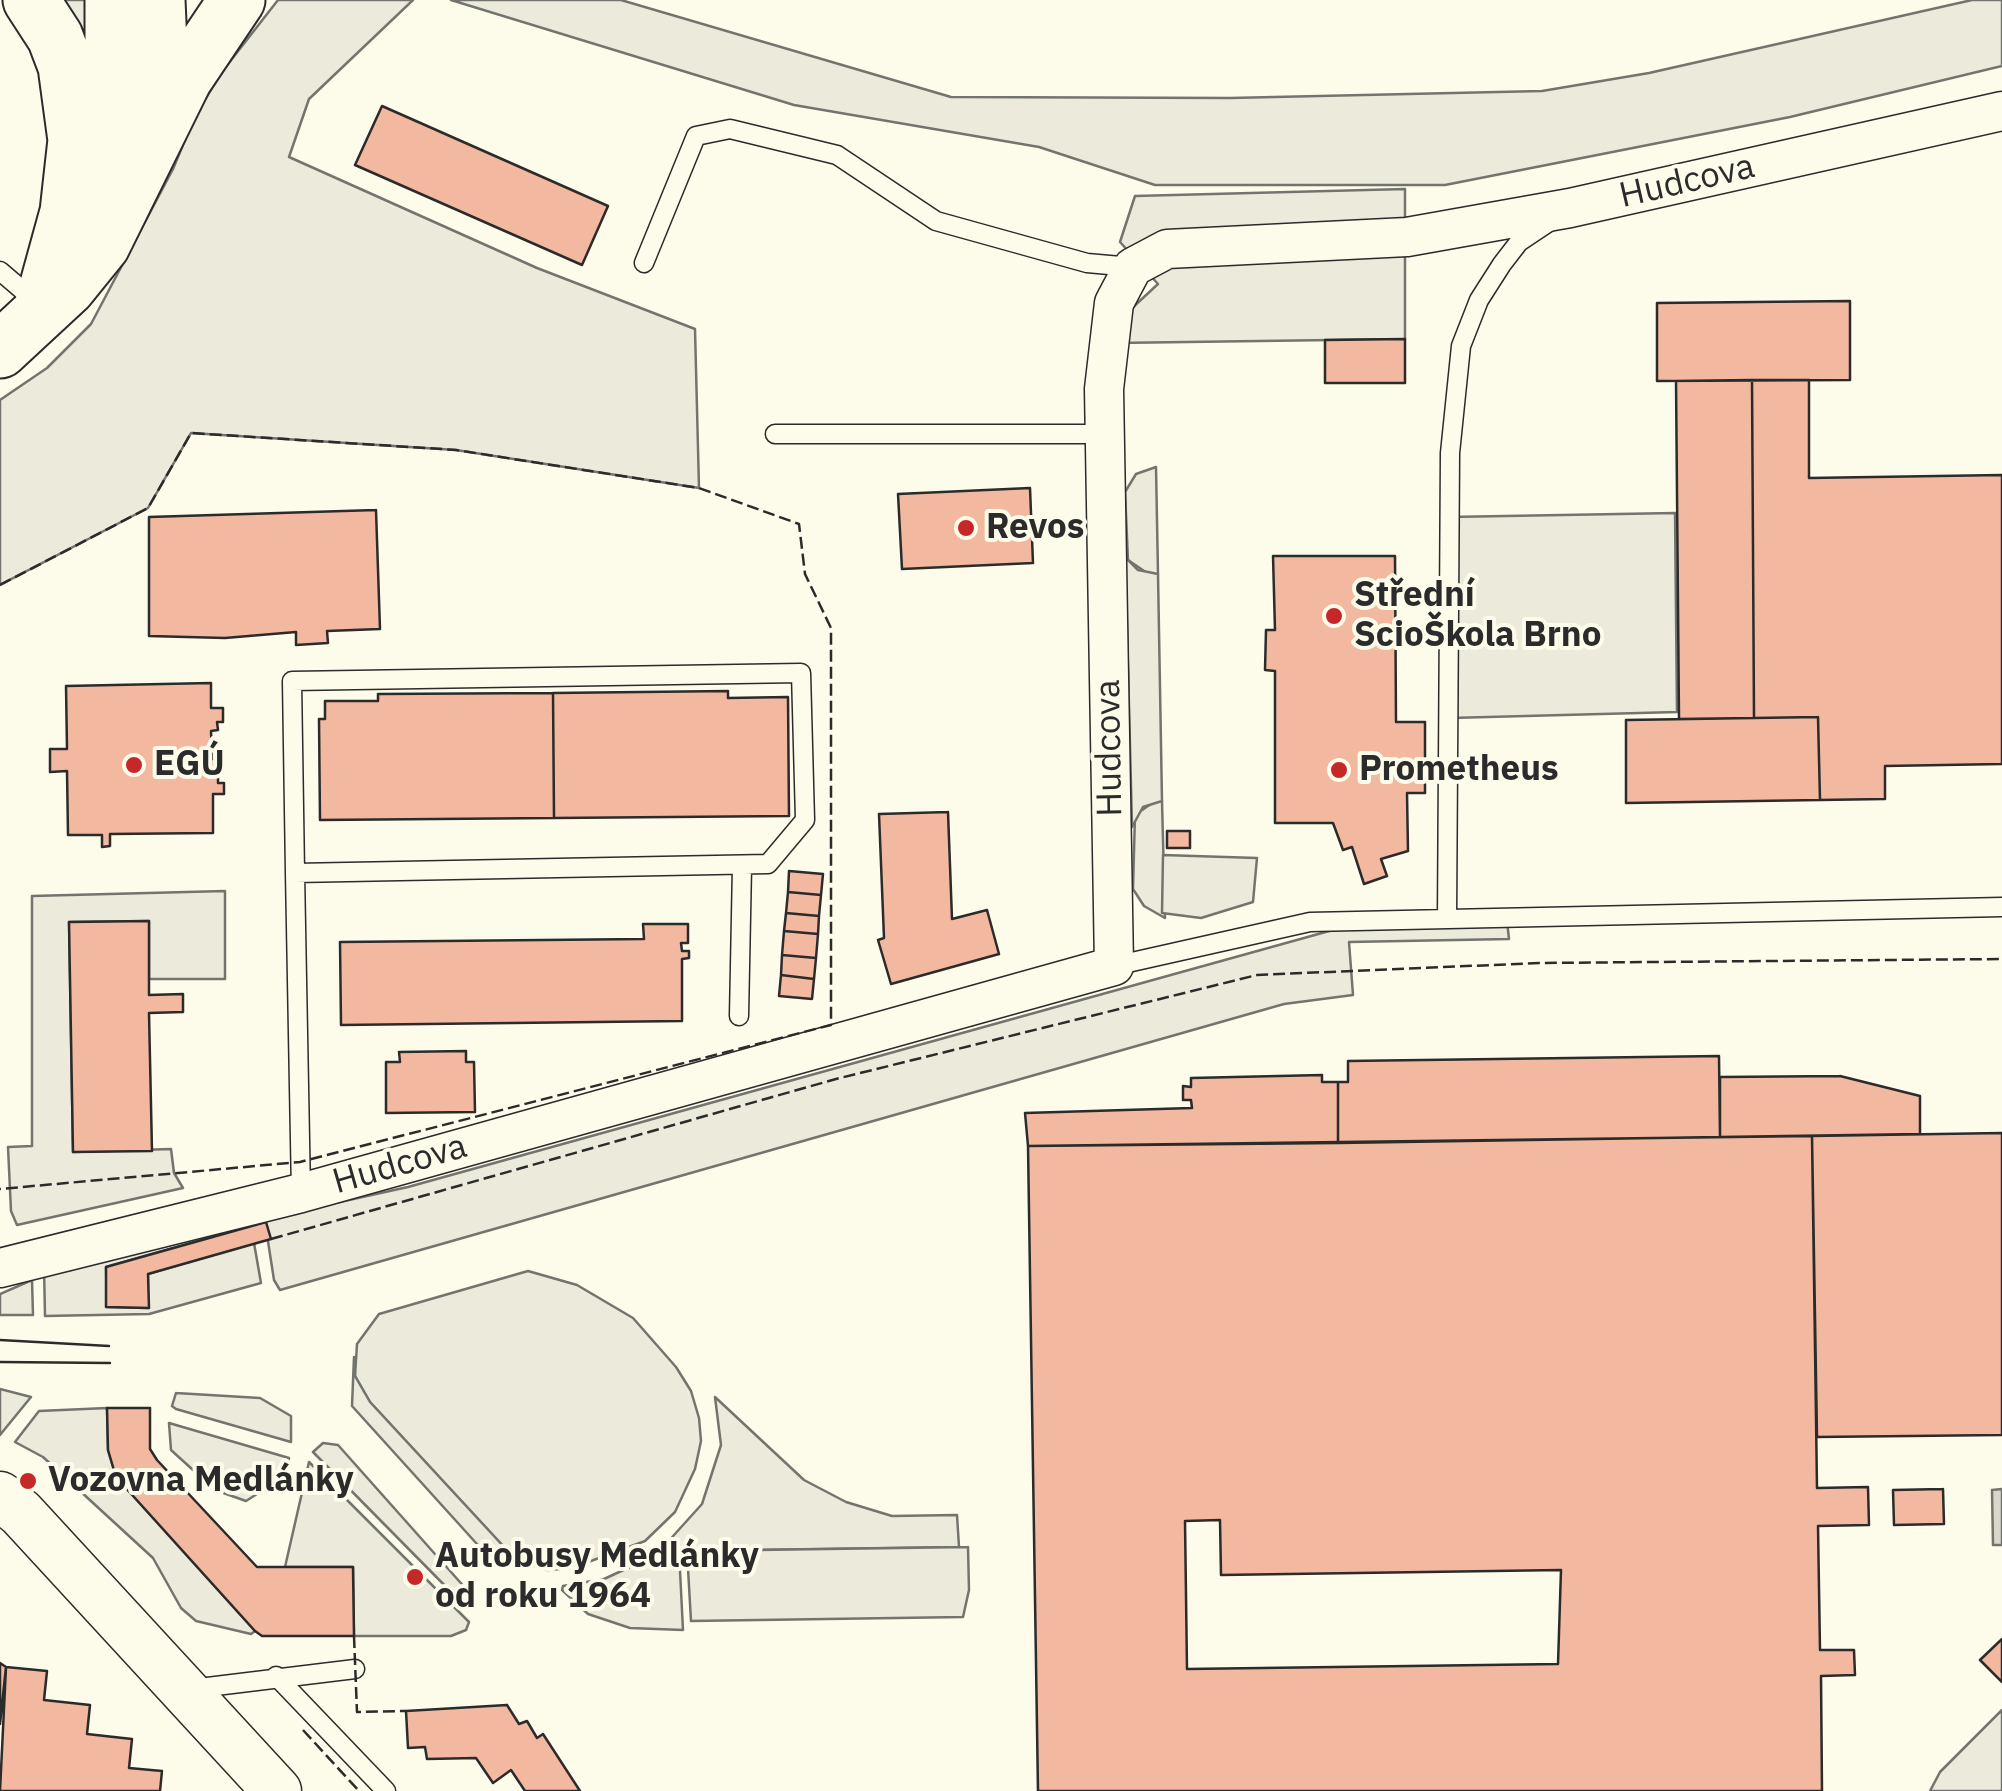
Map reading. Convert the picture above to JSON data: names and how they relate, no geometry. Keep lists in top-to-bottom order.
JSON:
{
  "streets": {
    "street": ["Hudcova"]
  },
  "places": [
    "Revos",
    "Střední ScioŠkola Brno",
    "EGÚ",
    "Prometheus",
    "Vozovna Medlánky",
    "Autobusy Medlánky od roku 1964"
  ]
}
